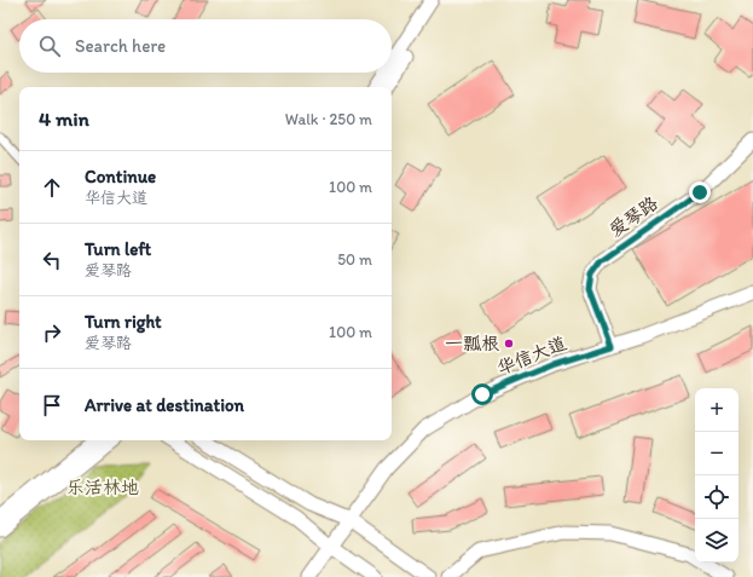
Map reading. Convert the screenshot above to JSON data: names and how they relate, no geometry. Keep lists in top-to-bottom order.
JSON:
{
  "streets": {
    "street": ["爱琴路", "华信大道"]
  },
  "crossings": [
    ["爱琴路", "华信大道"]
  ],
  "parks": ["乐活林地"],
  "places": ["一瓢根"],
  "page": {
    "search": "Search here",
    "heading": ["4 min", "Walk · 250 m"],
    "list": [
      ["Continue", "华信大道", "100 m"],
      ["Turn left", "爱琴路", "50 m"],
      ["Turn right", "爱琴路", "100 m"],
      "Arrive at destination"
    ],
    "map_buttons": ["+", "−"]
  }
}
